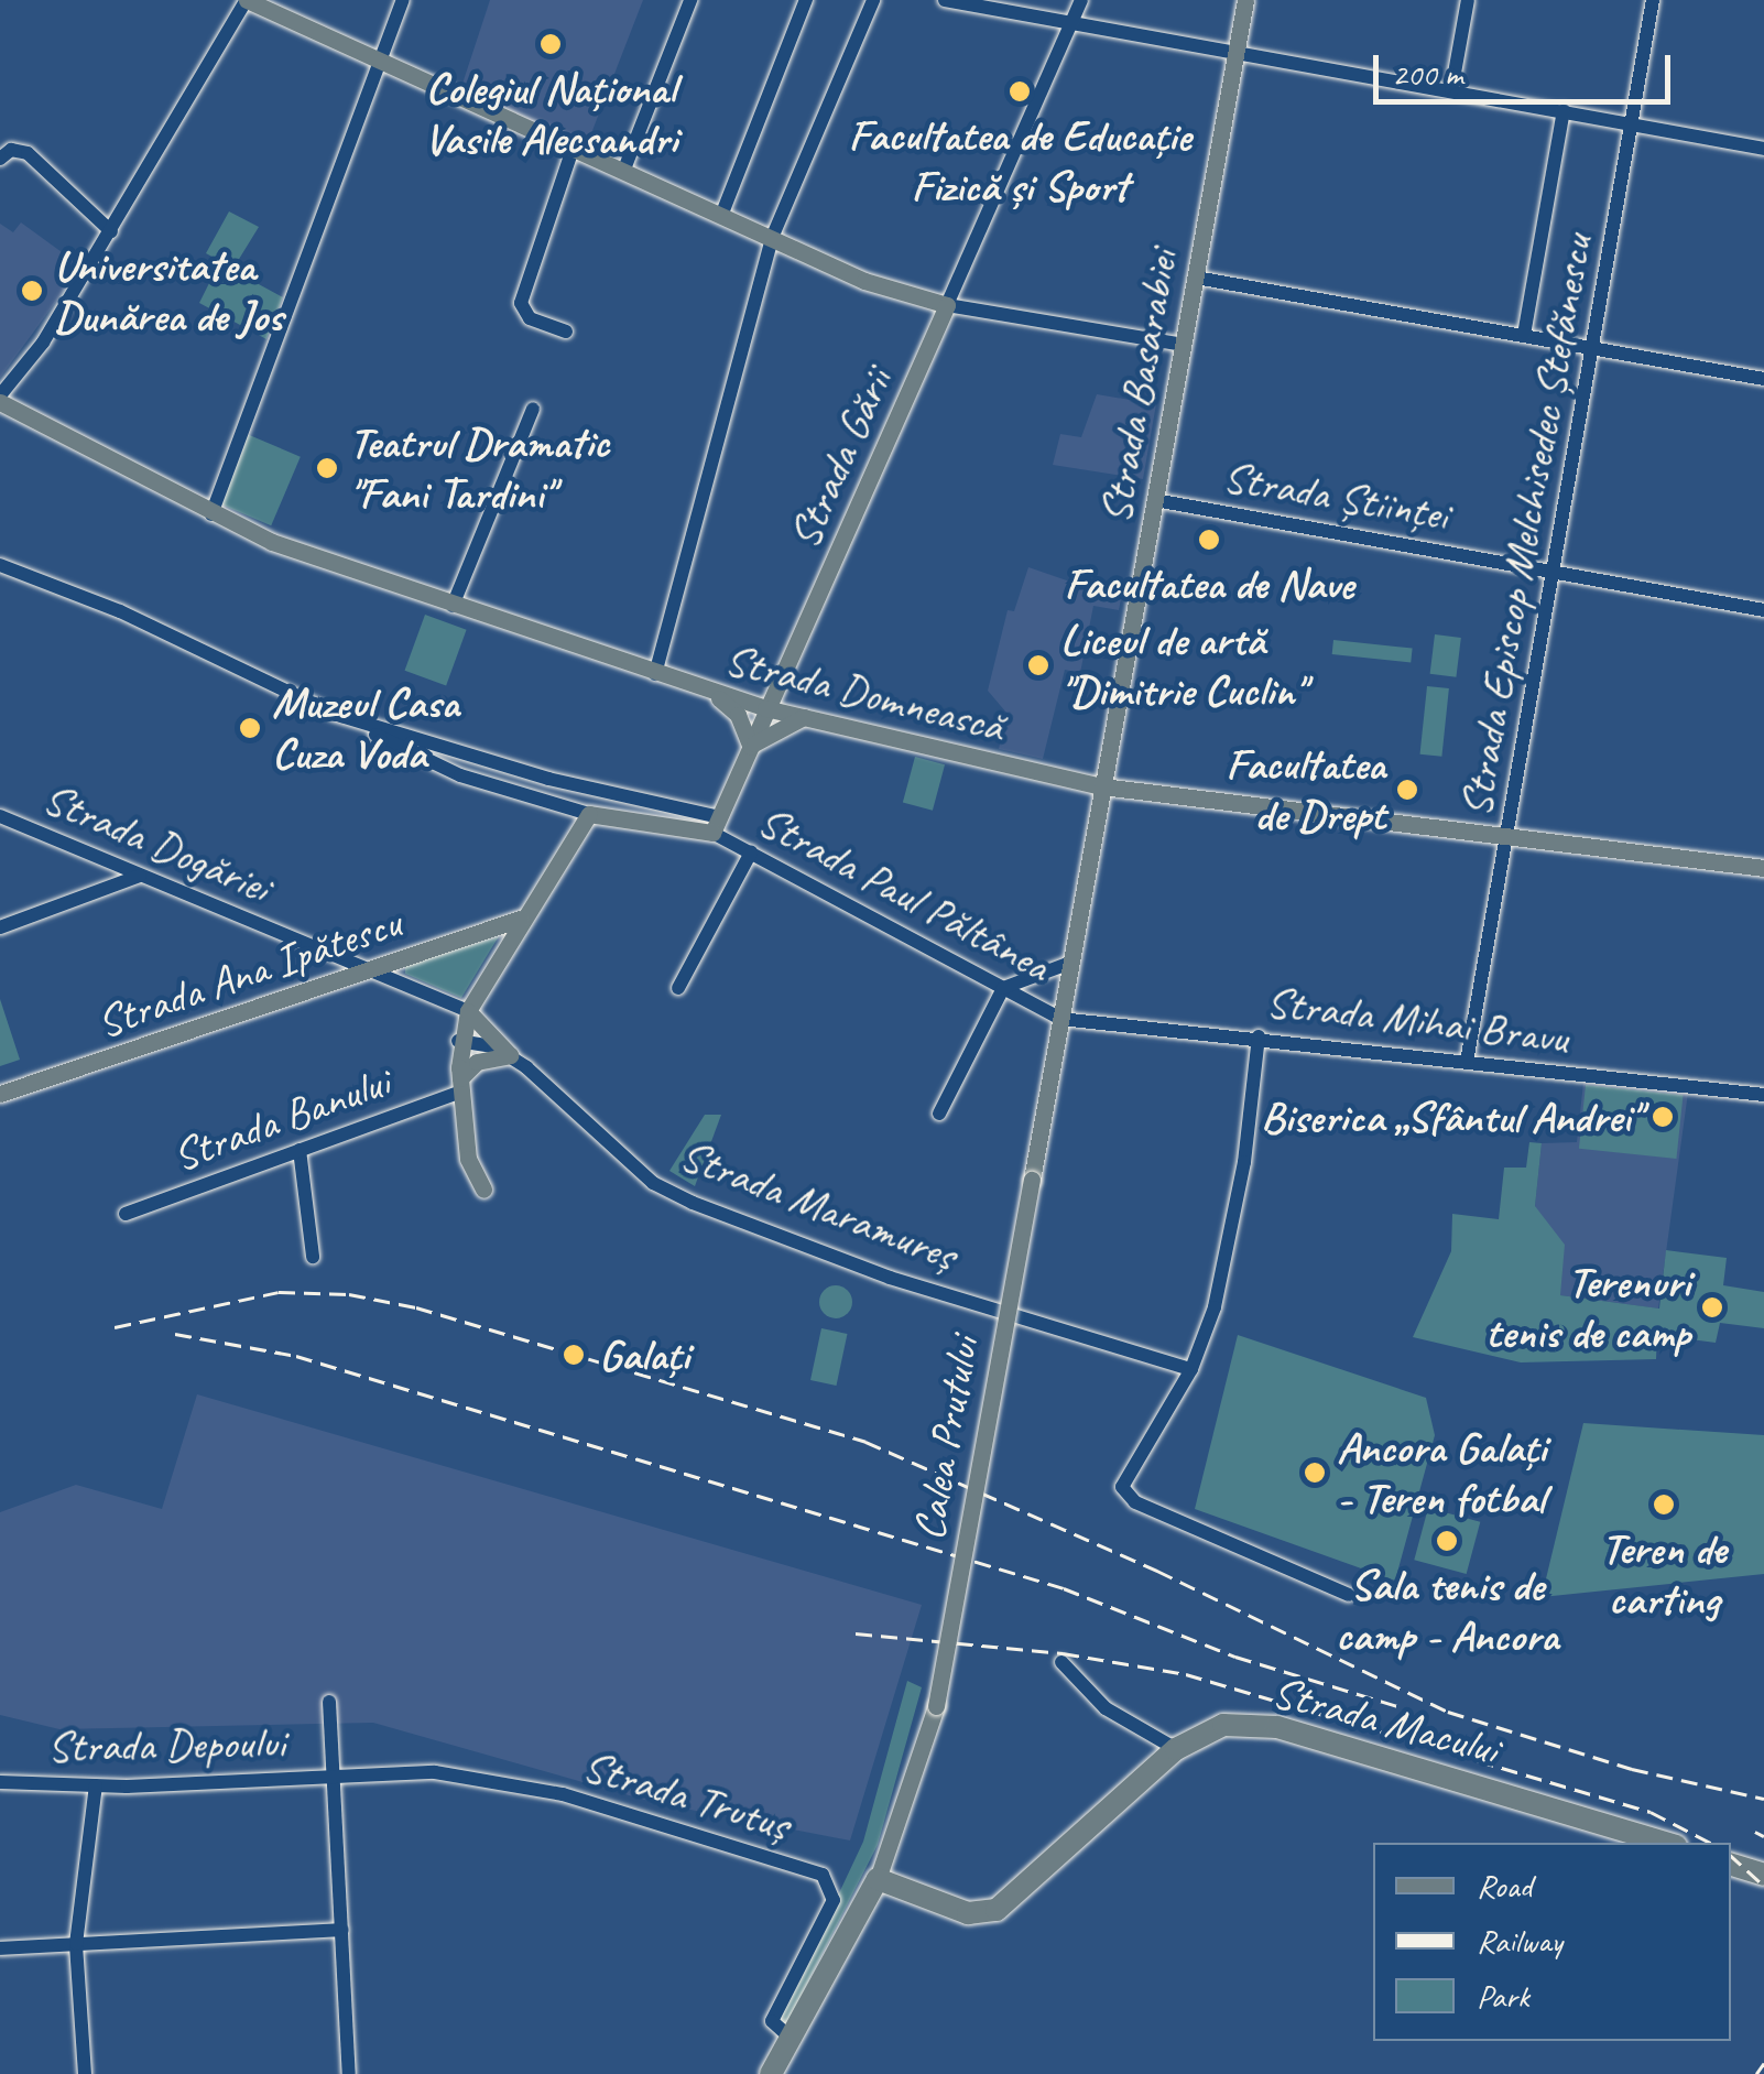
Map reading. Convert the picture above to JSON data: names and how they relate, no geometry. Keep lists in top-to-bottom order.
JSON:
{
  "streets": {
    "highway": ["Calea Prutului", "Strada Macului"],
    "main road": [
      "Strada Basarabiei",
      "Strada Gării",
      "Strada Domnească",
      "Strada Ana Ipătescu"
    ],
    "street": [
      "Strada Științei",
      "Strada Episcop Melchisedec Ștefănescu",
      "Strada Dogăriei",
      "Strada Paul Păltânea",
      "Strada Mihai Bravu",
      "Strada Banului",
      "Strada Maramureș",
      "Strada Depoului",
      "Strada Trutuș"
    ]
  },
  "crossings": [
    ["Strada Basarabiei", "Strada Științei"],
    ["Strada Basarabiei", "Strada Domnească"],
    ["Strada Basarabiei", "Calea Prutului"],
    ["Strada Gării", "Strada Domnească"],
    ["Strada Gării", "Strada Paul Păltânea"],
    ["Strada Științei", "Strada Episcop Melchisedec Ștefănescu"],
    ["Strada Episcop Melchisedec Ștefănescu", "Strada Domnească"],
    ["Strada Episcop Melchisedec Ștefănescu", "Strada Mihai Bravu"],
    ["Strada Domnească", "Calea Prutului"],
    ["Strada Dogăriei", "Strada Ana Ipătescu"],
    ["Strada Paul Păltânea", "Strada Mihai Bravu"],
    ["Strada Paul Păltânea", "Calea Prutului"],
    ["Strada Mihai Bravu", "Calea Prutului"],
    ["Calea Prutului", "Strada Macului"],
    ["Calea Prutului", "Strada Trutuș"],
    ["Strada Depoului", "Strada Trutuș"]
  ],
  "places": [
    "Colegiul Național Vasile Alecsandri",
    "Facultatea de Educație Fizică și Sport",
    "Universitatea Dunărea de Jos",
    "Teatrul Dramatic \"Fani Tardini\"",
    "Facultatea de Nave",
    "Liceul de artă \"Dimitrie Cuclin\"",
    "Muzeul Casa Cuza Voda",
    "Facultatea de Drept",
    "Biserica „Sfântul Andrei\"",
    "Terenuri tenis de camp",
    "Galați",
    "Ancora Galați - Teren fotbal",
    "Teren de carting",
    "Sala tenis de camp - Ancora"
  ],
  "legend": ["Road", "Railway", "Park"],
  "scale_bar": "200 m"
}
